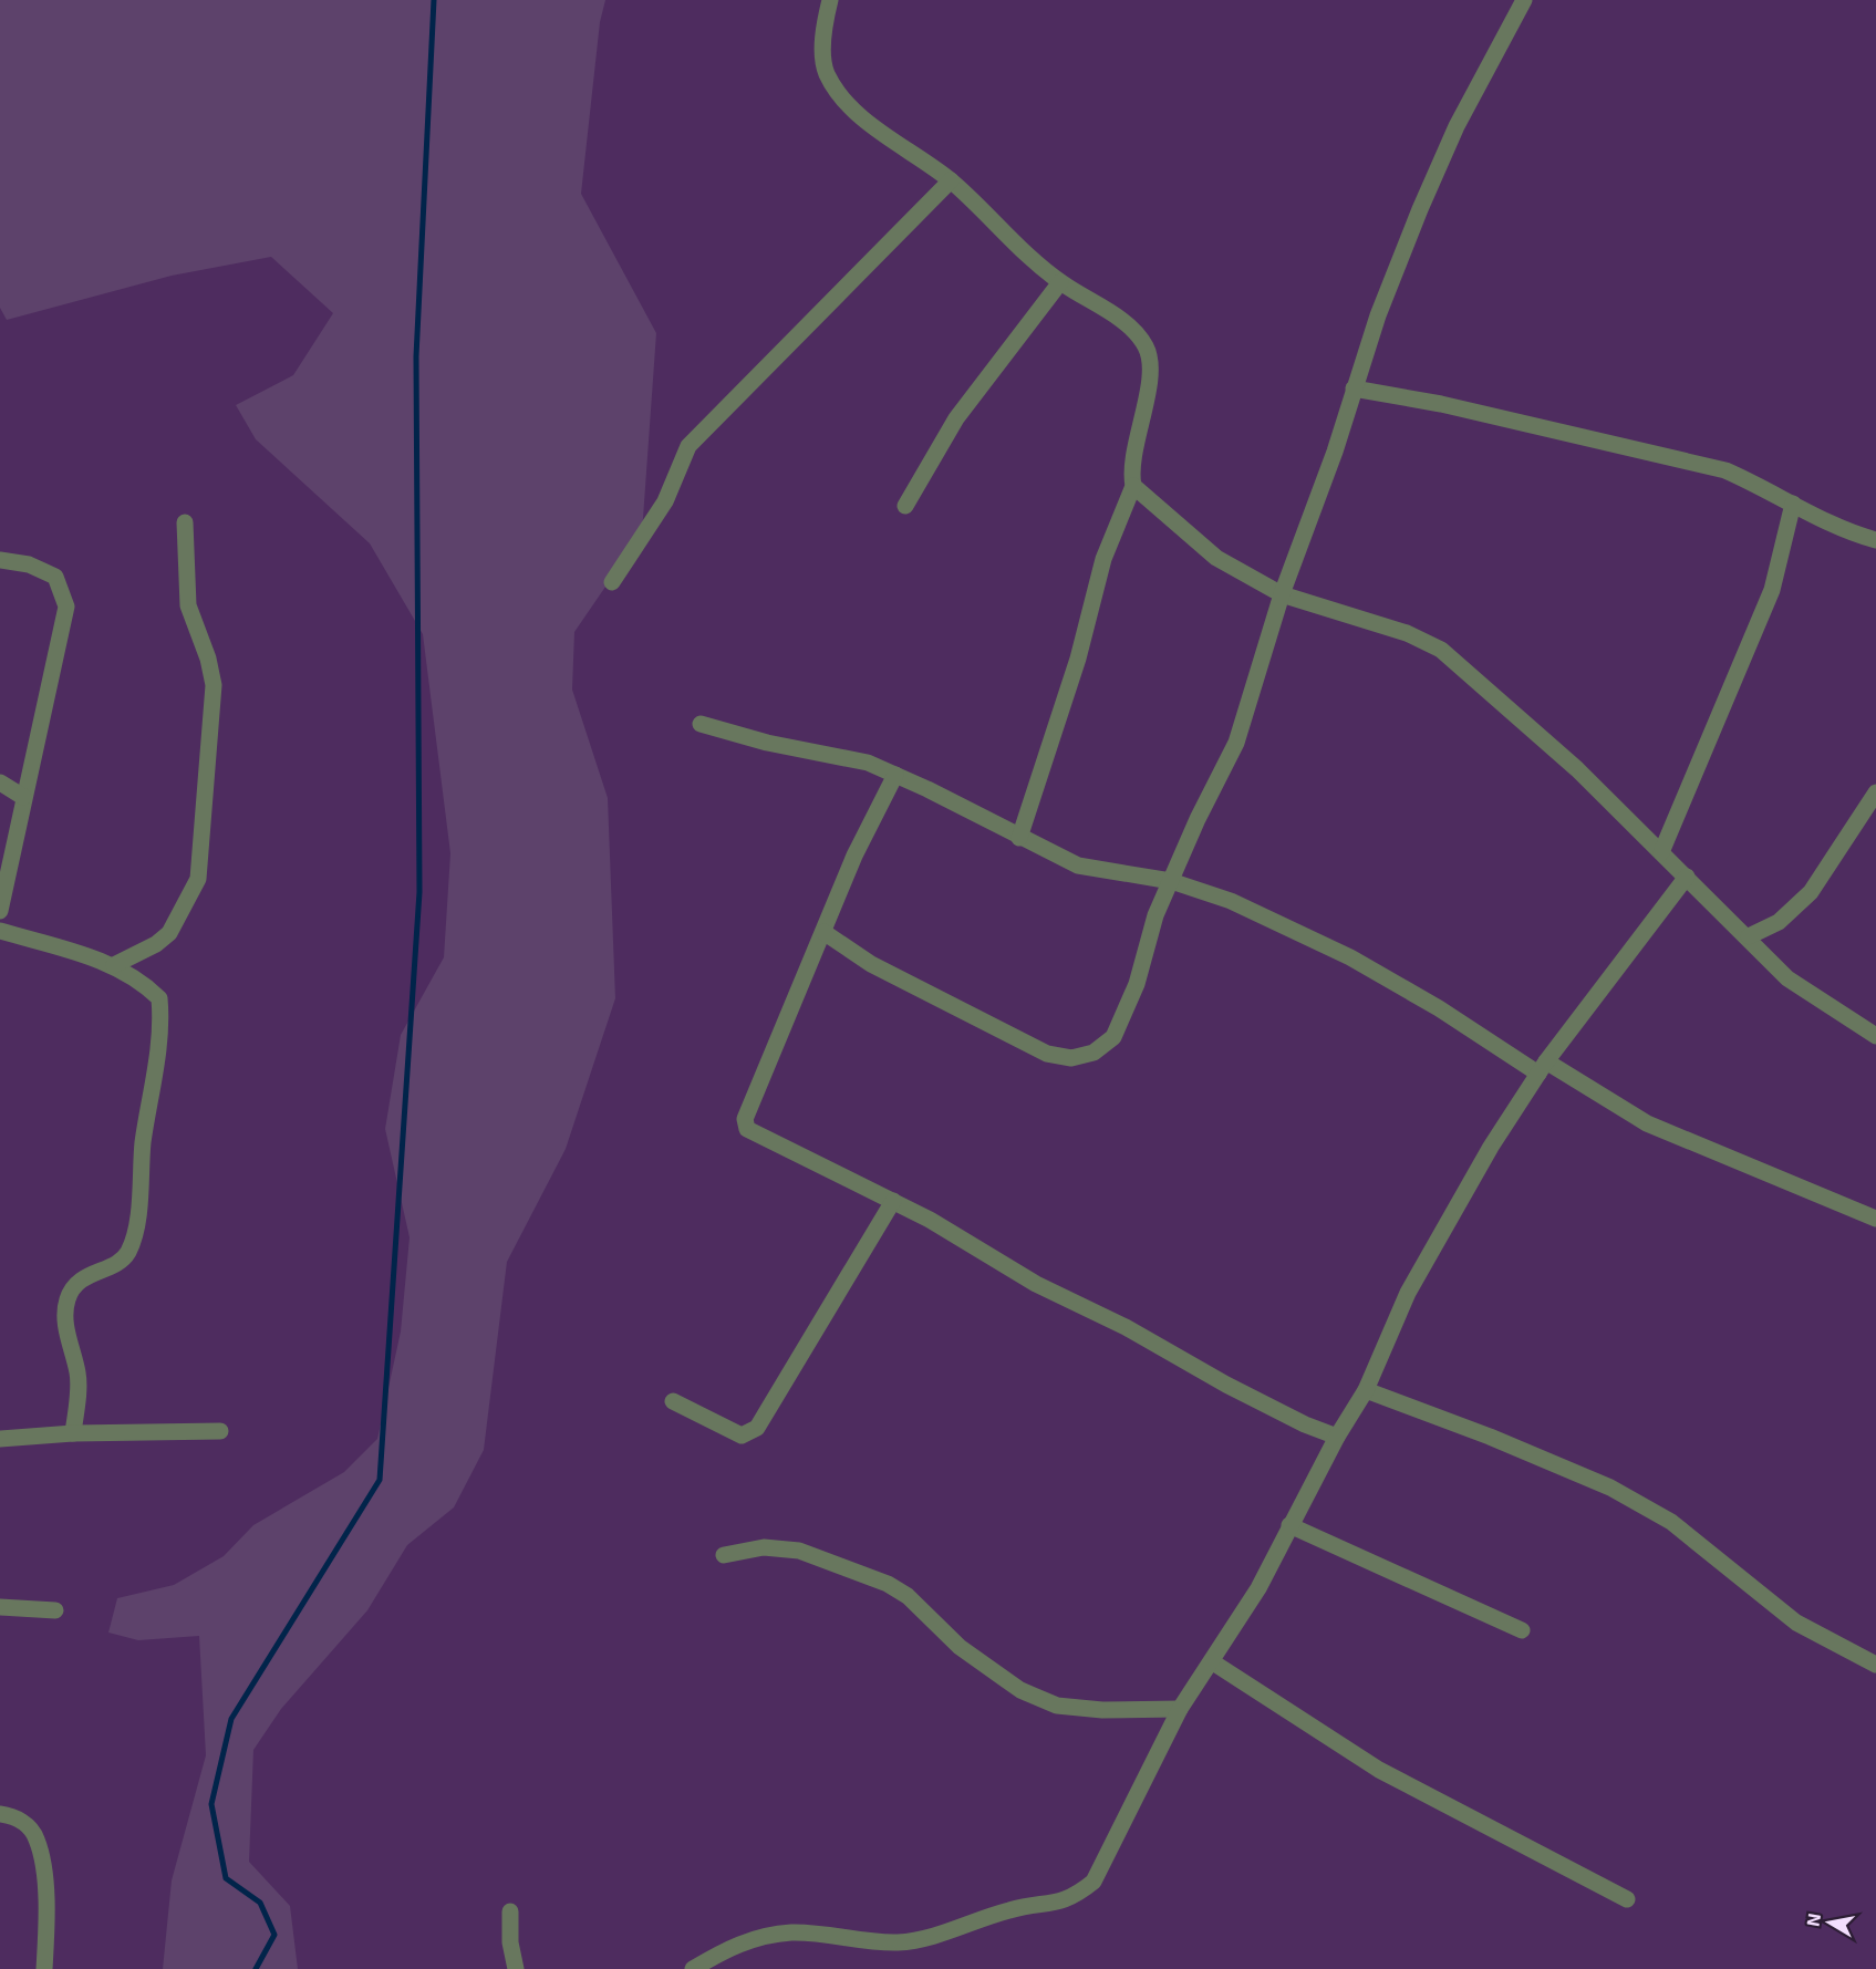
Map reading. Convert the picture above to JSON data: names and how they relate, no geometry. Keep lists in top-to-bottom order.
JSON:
{
  "north": "left"
}
